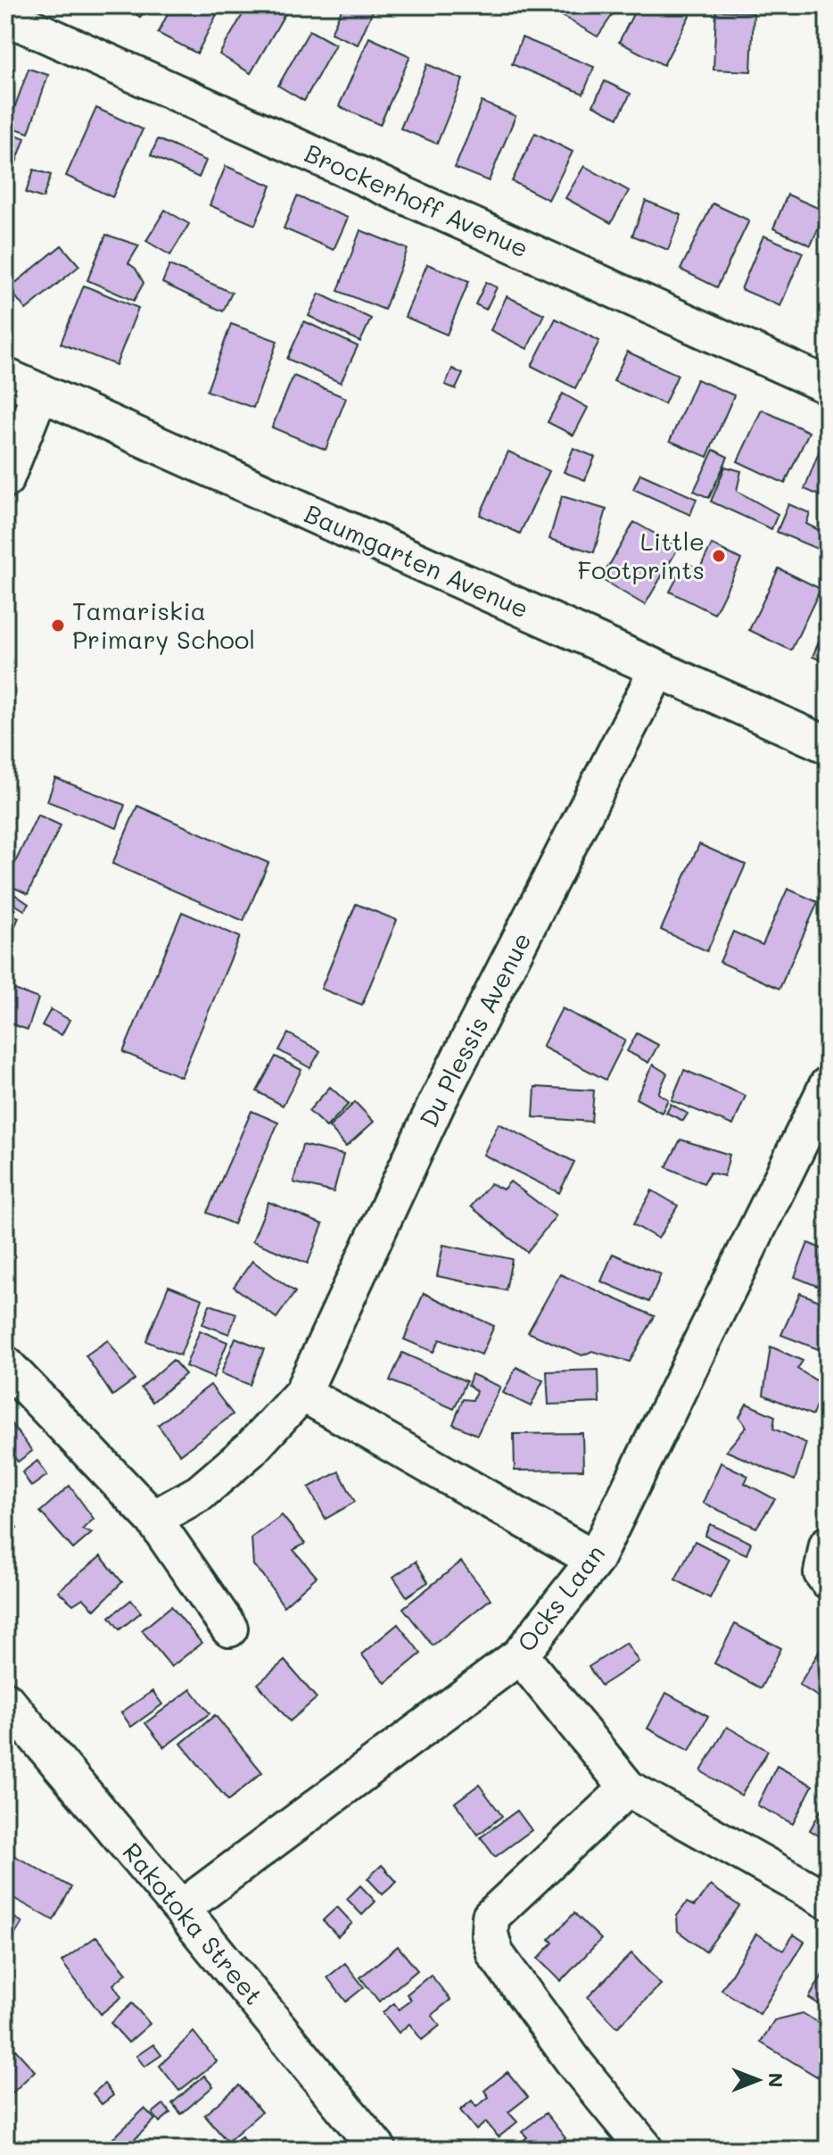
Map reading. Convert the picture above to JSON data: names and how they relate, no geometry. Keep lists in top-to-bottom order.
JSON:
{
  "streets": {
    "street": [
      "Brockerhoff Avenue",
      "Baumgarten Avenue",
      "Du Plessis Avenue",
      "Ocks Laan",
      "Rakotoka Street"
    ]
  },
  "crossings": [
    ["Baumgarten Avenue", "Du Plessis Avenue"],
    ["Ocks Laan", "Rakotoka Street"]
  ],
  "places": ["Little Footprints", "Tamariskia Primary School"],
  "north": "right"
}
